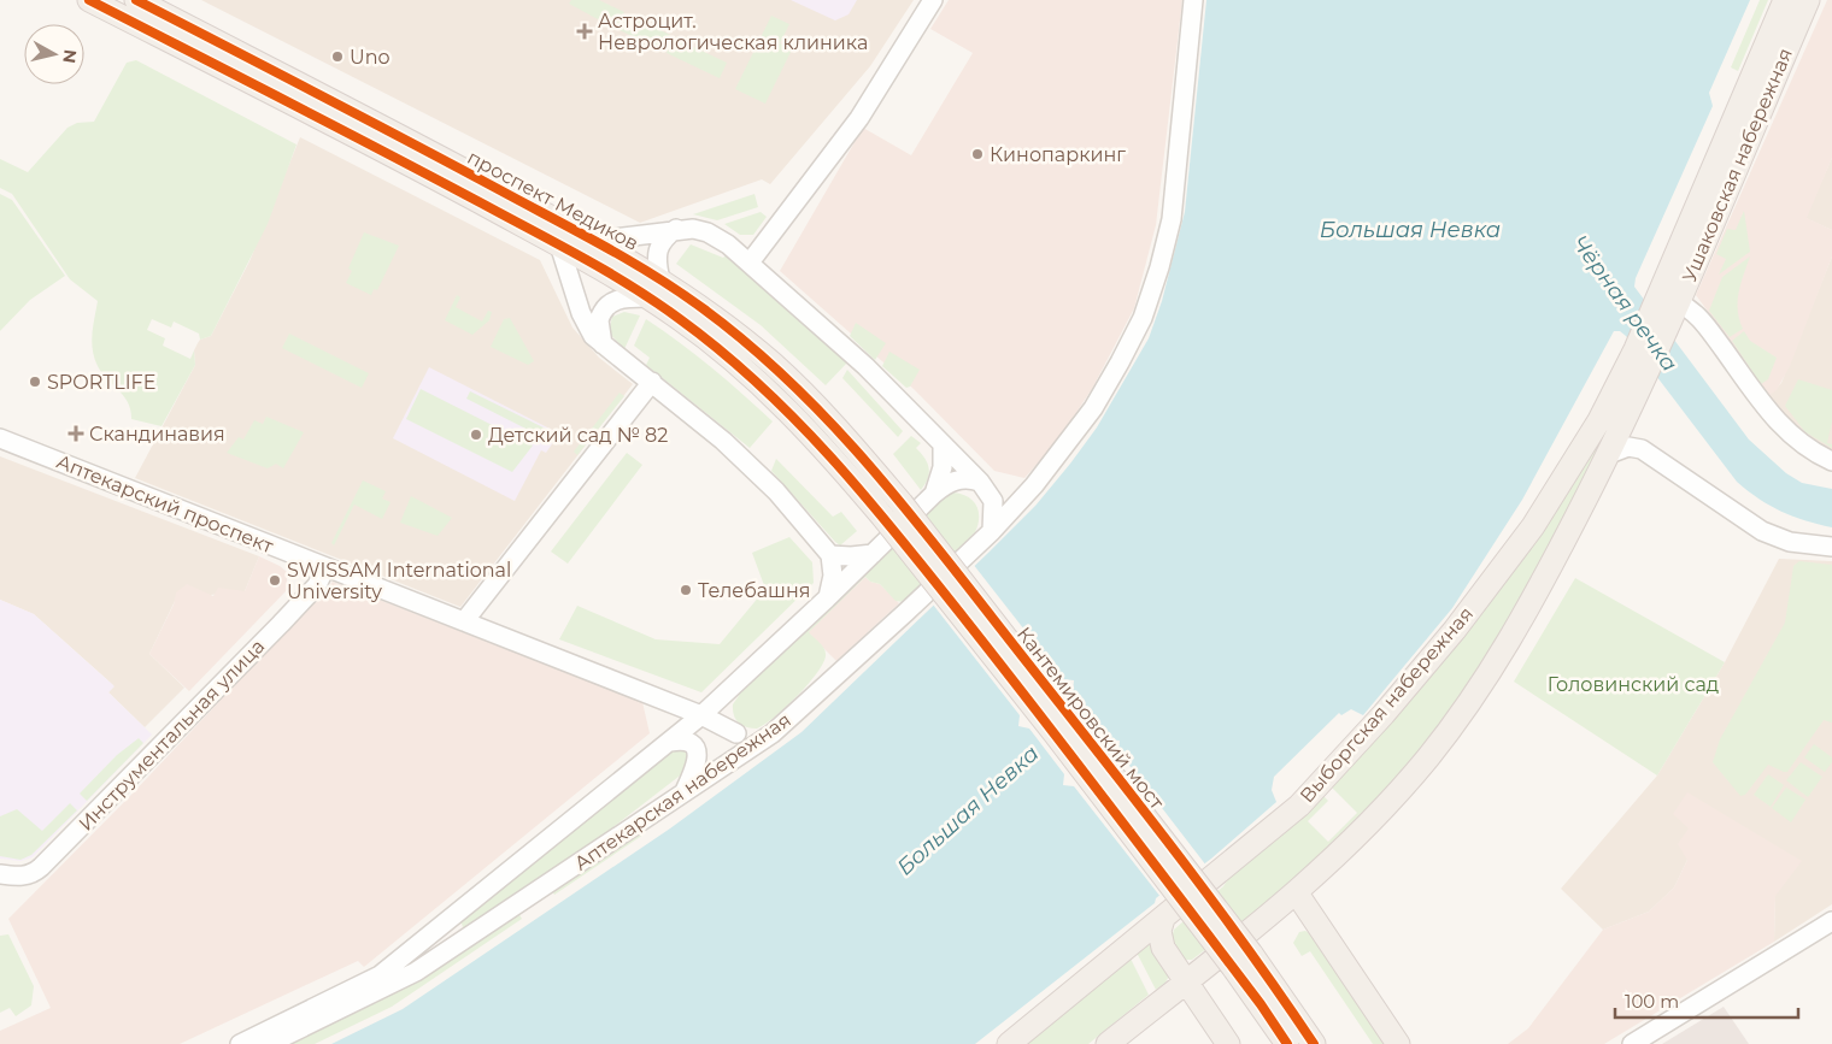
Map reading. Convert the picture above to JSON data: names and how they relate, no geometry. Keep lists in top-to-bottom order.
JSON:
{
  "streets": {
    "main road": [
      "Ушаковская набережная",
      "проспект Медиков",
      "Выборгская набережная",
      "Кантемировский мост"
    ],
    "street": ["Аптекарский проспект", "Инструментальная улица", "Аптекарская набережная"]
  },
  "crossings": [
    ["Ушаковская набережная", "Выборгская набережная"],
    ["проспект Медиков", "Кантемировский мост"],
    ["Аптекарский проспект", "Инструментальная улица"],
    ["Аптекарский проспект", "Аптекарская набережная"]
  ],
  "water": ["Большая Невка", "Чёрная речка"],
  "parks": ["Головинский сад"],
  "places": {
    "health": ["Астроцит. Неврологическая клиника", "Скандинавия"],
    "other": [
      "Uno",
      "Кинопаркинг",
      "SPORTLIFE",
      "Детский сад № 82",
      "SWISSAM International University",
      "Телебашня"
    ]
  },
  "scale_bar": "100 m",
  "north": "right"
}
